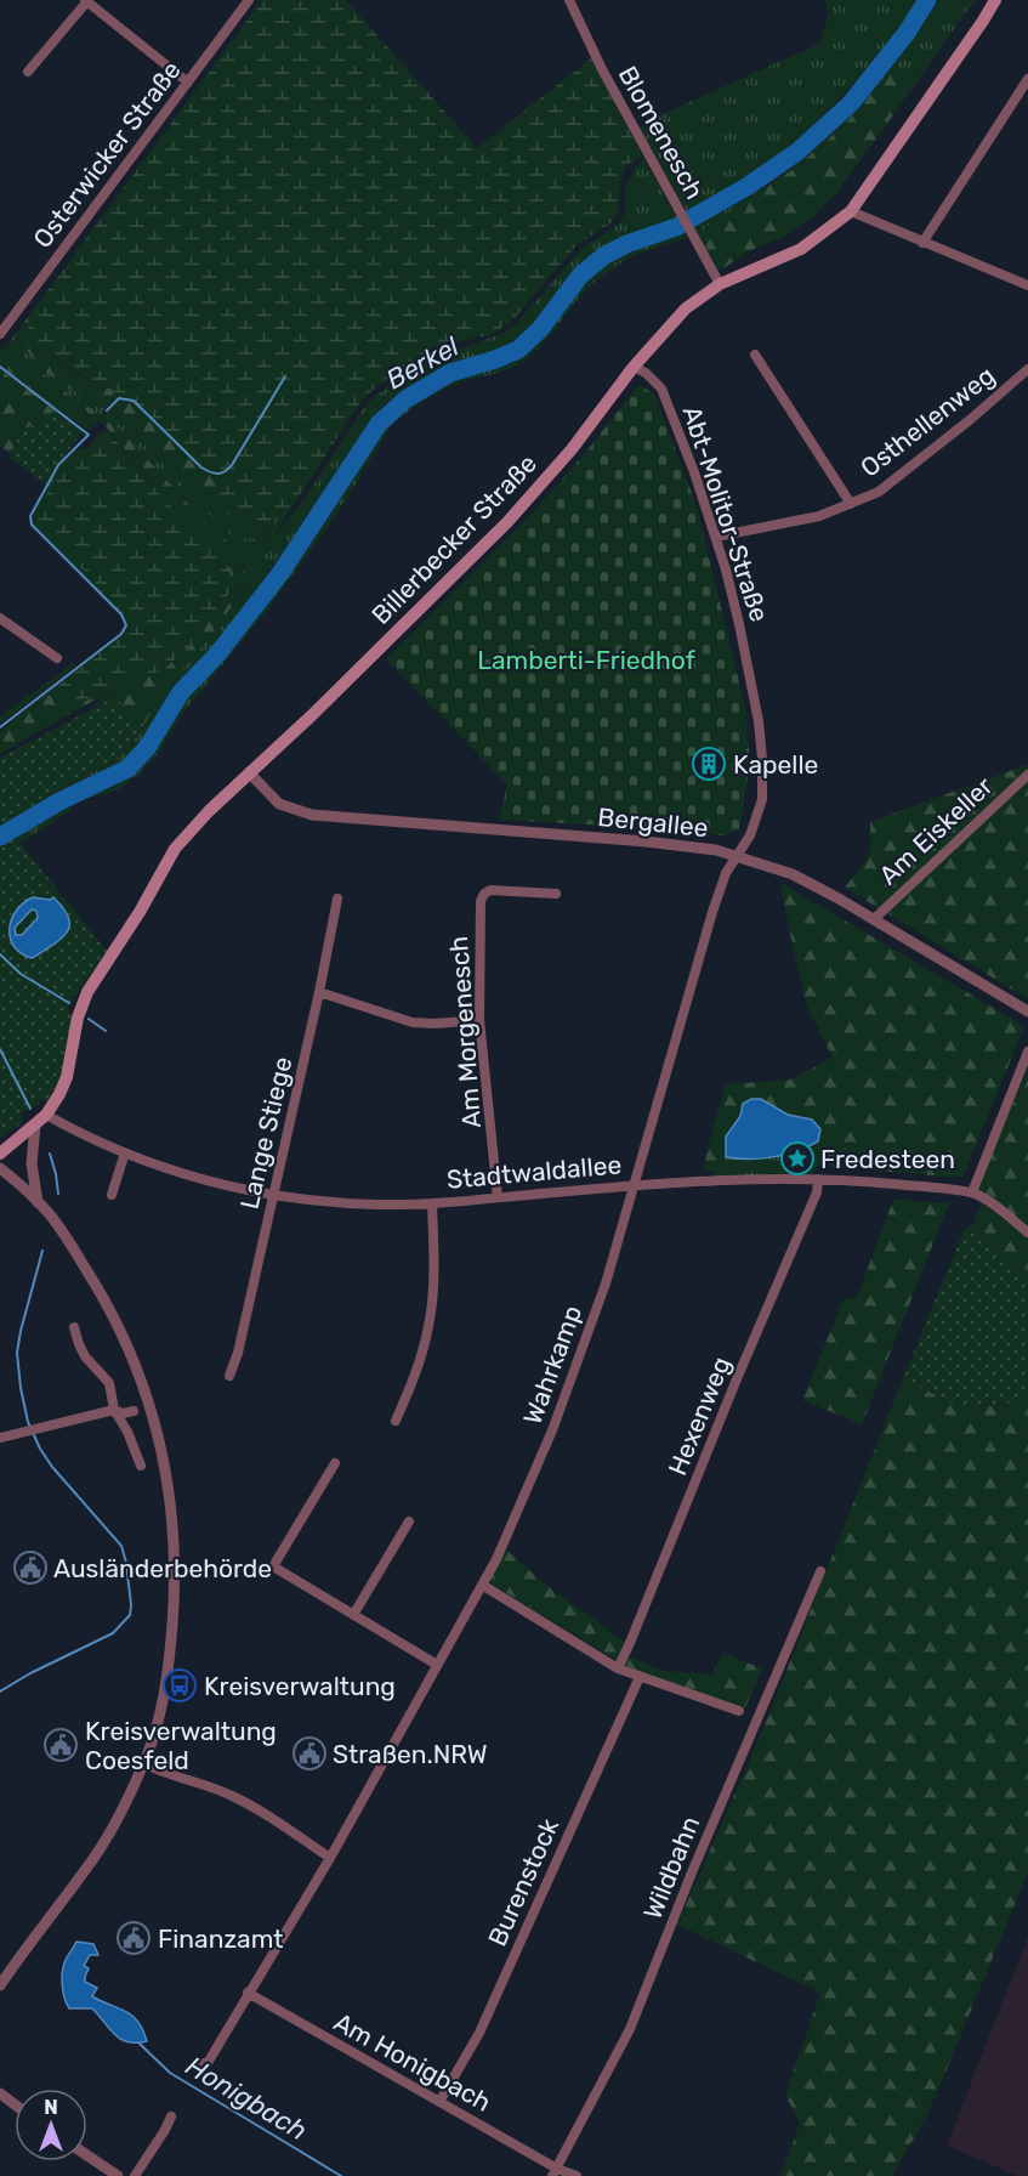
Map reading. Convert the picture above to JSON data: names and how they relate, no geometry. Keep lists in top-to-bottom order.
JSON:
{
  "streets": {
    "main road": ["Billerbecker Straße"],
    "street": [
      "Blomenesch",
      "Osterwicker Straße",
      "Osthellenweg",
      "Abt-Molitor-Straße",
      "Bergallee",
      "Am Eiskeller",
      "Am Morgenesch",
      "Lange Stiege",
      "Stadtwaldallee",
      "Wahrkamp",
      "Hexenweg",
      "Wildbahn",
      "Burenstock",
      "Am Honigbach"
    ]
  },
  "crossings": [
    ["Blomenesch", "Billerbecker Straße"],
    ["Osthellenweg", "Abt-Molitor-Straße"],
    ["Abt-Molitor-Straße", "Billerbecker Straße"],
    ["Abt-Molitor-Straße", "Bergallee"],
    ["Abt-Molitor-Straße", "Wahrkamp"],
    ["Billerbecker Straße", "Bergallee"],
    ["Billerbecker Straße", "Stadtwaldallee"],
    ["Bergallee", "Am Eiskeller"],
    ["Bergallee", "Wahrkamp"],
    ["Am Morgenesch", "Stadtwaldallee"],
    ["Lange Stiege", "Stadtwaldallee"],
    ["Stadtwaldallee", "Wahrkamp"],
    ["Stadtwaldallee", "Hexenweg"],
    ["Wahrkamp", "Am Honigbach"],
    ["Wildbahn", "Am Honigbach"],
    ["Burenstock", "Am Honigbach"]
  ],
  "water": ["Berkel", "Honigbach"],
  "parks": ["Lamberti-Friedhof"],
  "places": {
    "building": ["Kapelle"],
    "place": ["Fredesteen"],
    "public building": [
      "Ausländerbehörde",
      "Kreisverwaltung Coesfeld",
      "Straßen.NRW",
      "Finanzamt"
    ],
    "bus stop": ["Kreisverwaltung"]
  },
  "north": "top"
}
